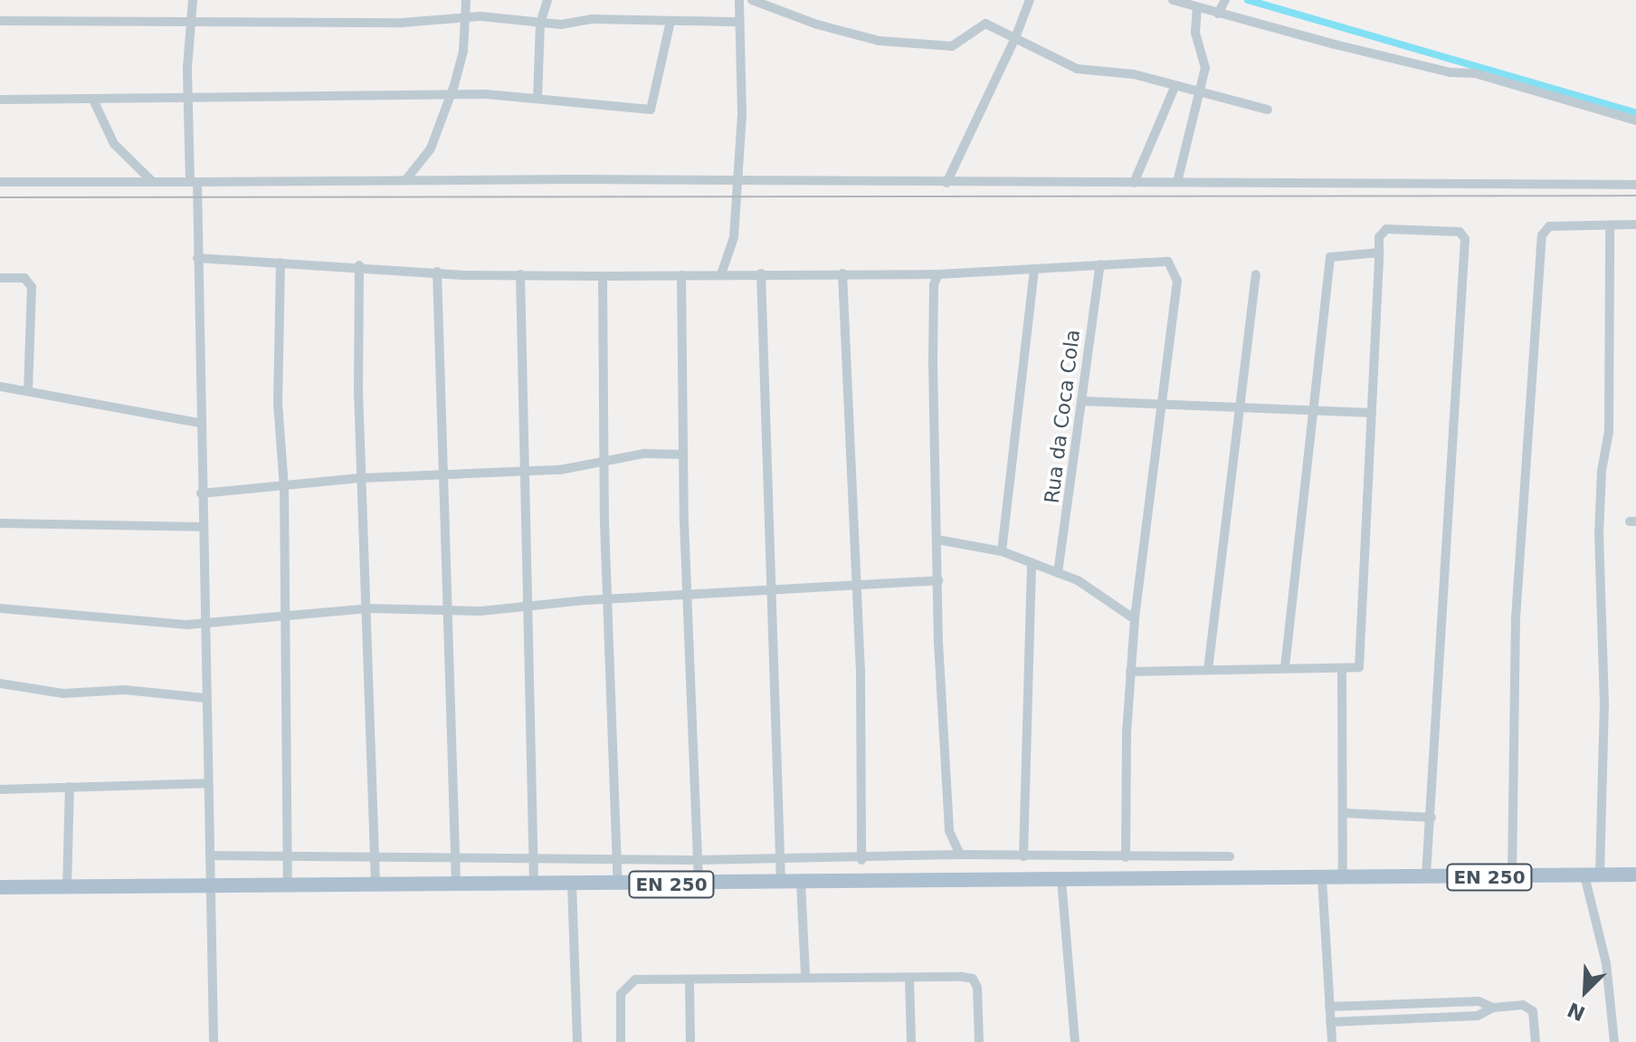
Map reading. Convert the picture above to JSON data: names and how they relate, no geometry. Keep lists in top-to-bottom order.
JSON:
{
  "streets": {
    "main road": ["EN 250"],
    "street": ["Rua da Coca Cola"]
  },
  "north": "bottom left"
}
